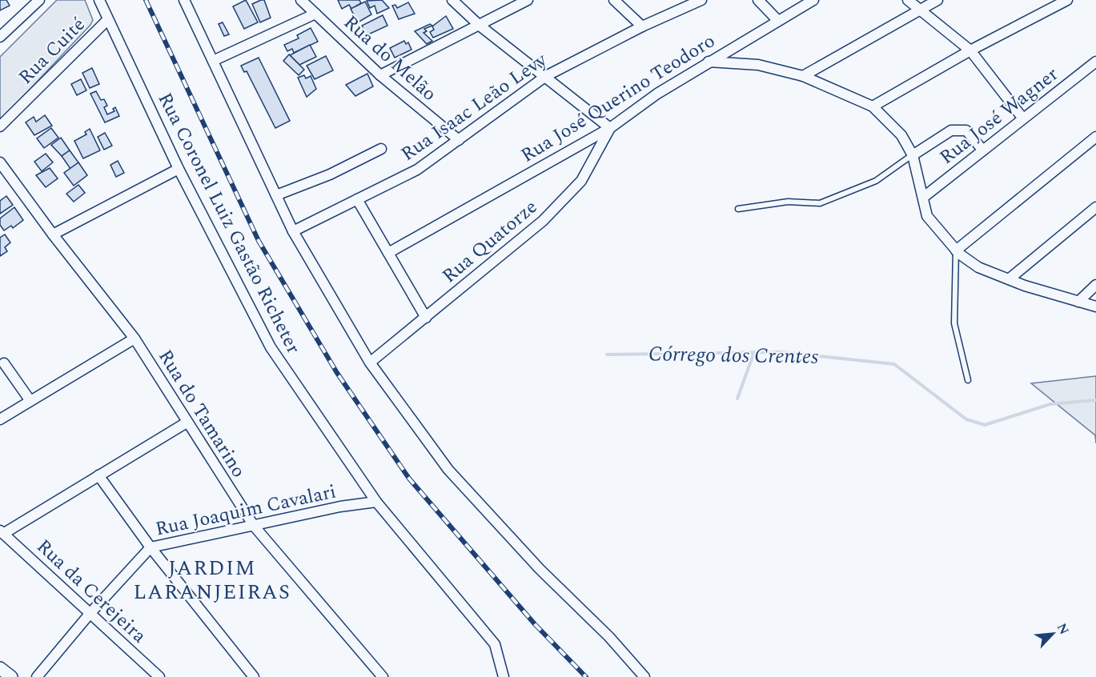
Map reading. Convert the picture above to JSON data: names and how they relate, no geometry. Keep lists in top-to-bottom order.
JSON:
{
  "streets": {
    "street": [
      "Rua Cuité",
      "Rua do Melão",
      "Rua José Querino Teodoro",
      "Rua Isaac Leão Levy",
      "Rua José Wagner",
      "Rua Coronel Luiz Gastão Richeter",
      "Rua Quatorze",
      "Rua do Tamarino",
      "Rua Joaquim Cavalari",
      "Rua da Cerejeira"
    ]
  },
  "crossings": [
    ["Rua Cuité", "Rua Coronel Luiz Gastão Richeter"],
    ["Rua do Melão", "Rua Isaac Leão Levy"],
    ["Rua José Querino Teodoro", "Rua Quatorze"],
    ["Rua Coronel Luiz Gastão Richeter", "Rua Joaquim Cavalari"],
    ["Rua do Tamarino", "Rua Joaquim Cavalari"],
    ["Rua Joaquim Cavalari", "Rua da Cerejeira"]
  ],
  "districts": ["JARDIM LARANJEIRAS"],
  "water": ["Córrego dos Crentes"],
  "north": "top right"
}
